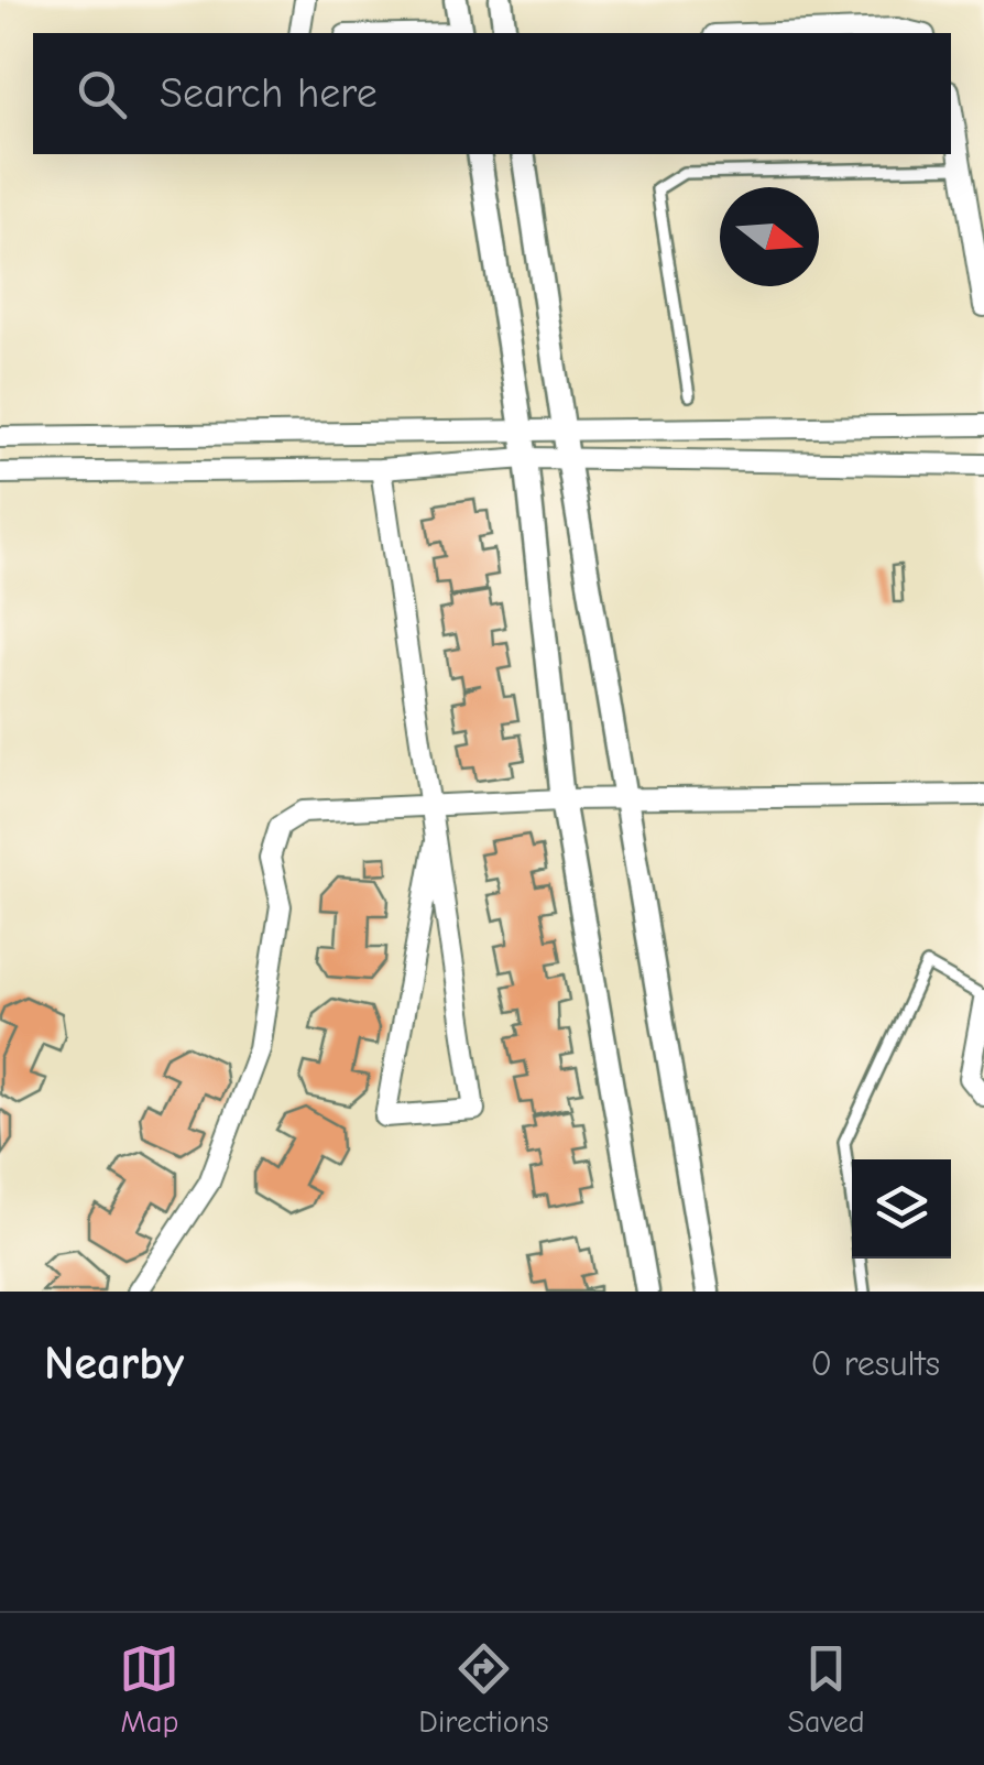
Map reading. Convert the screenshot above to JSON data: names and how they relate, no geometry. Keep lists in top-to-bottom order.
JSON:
{
  "north": "right",
  "page": {
    "search": "Search here",
    "heading": ["Nearby", "0 results"],
    "nav": ["Map", "Directions", "Saved"]
  }
}
